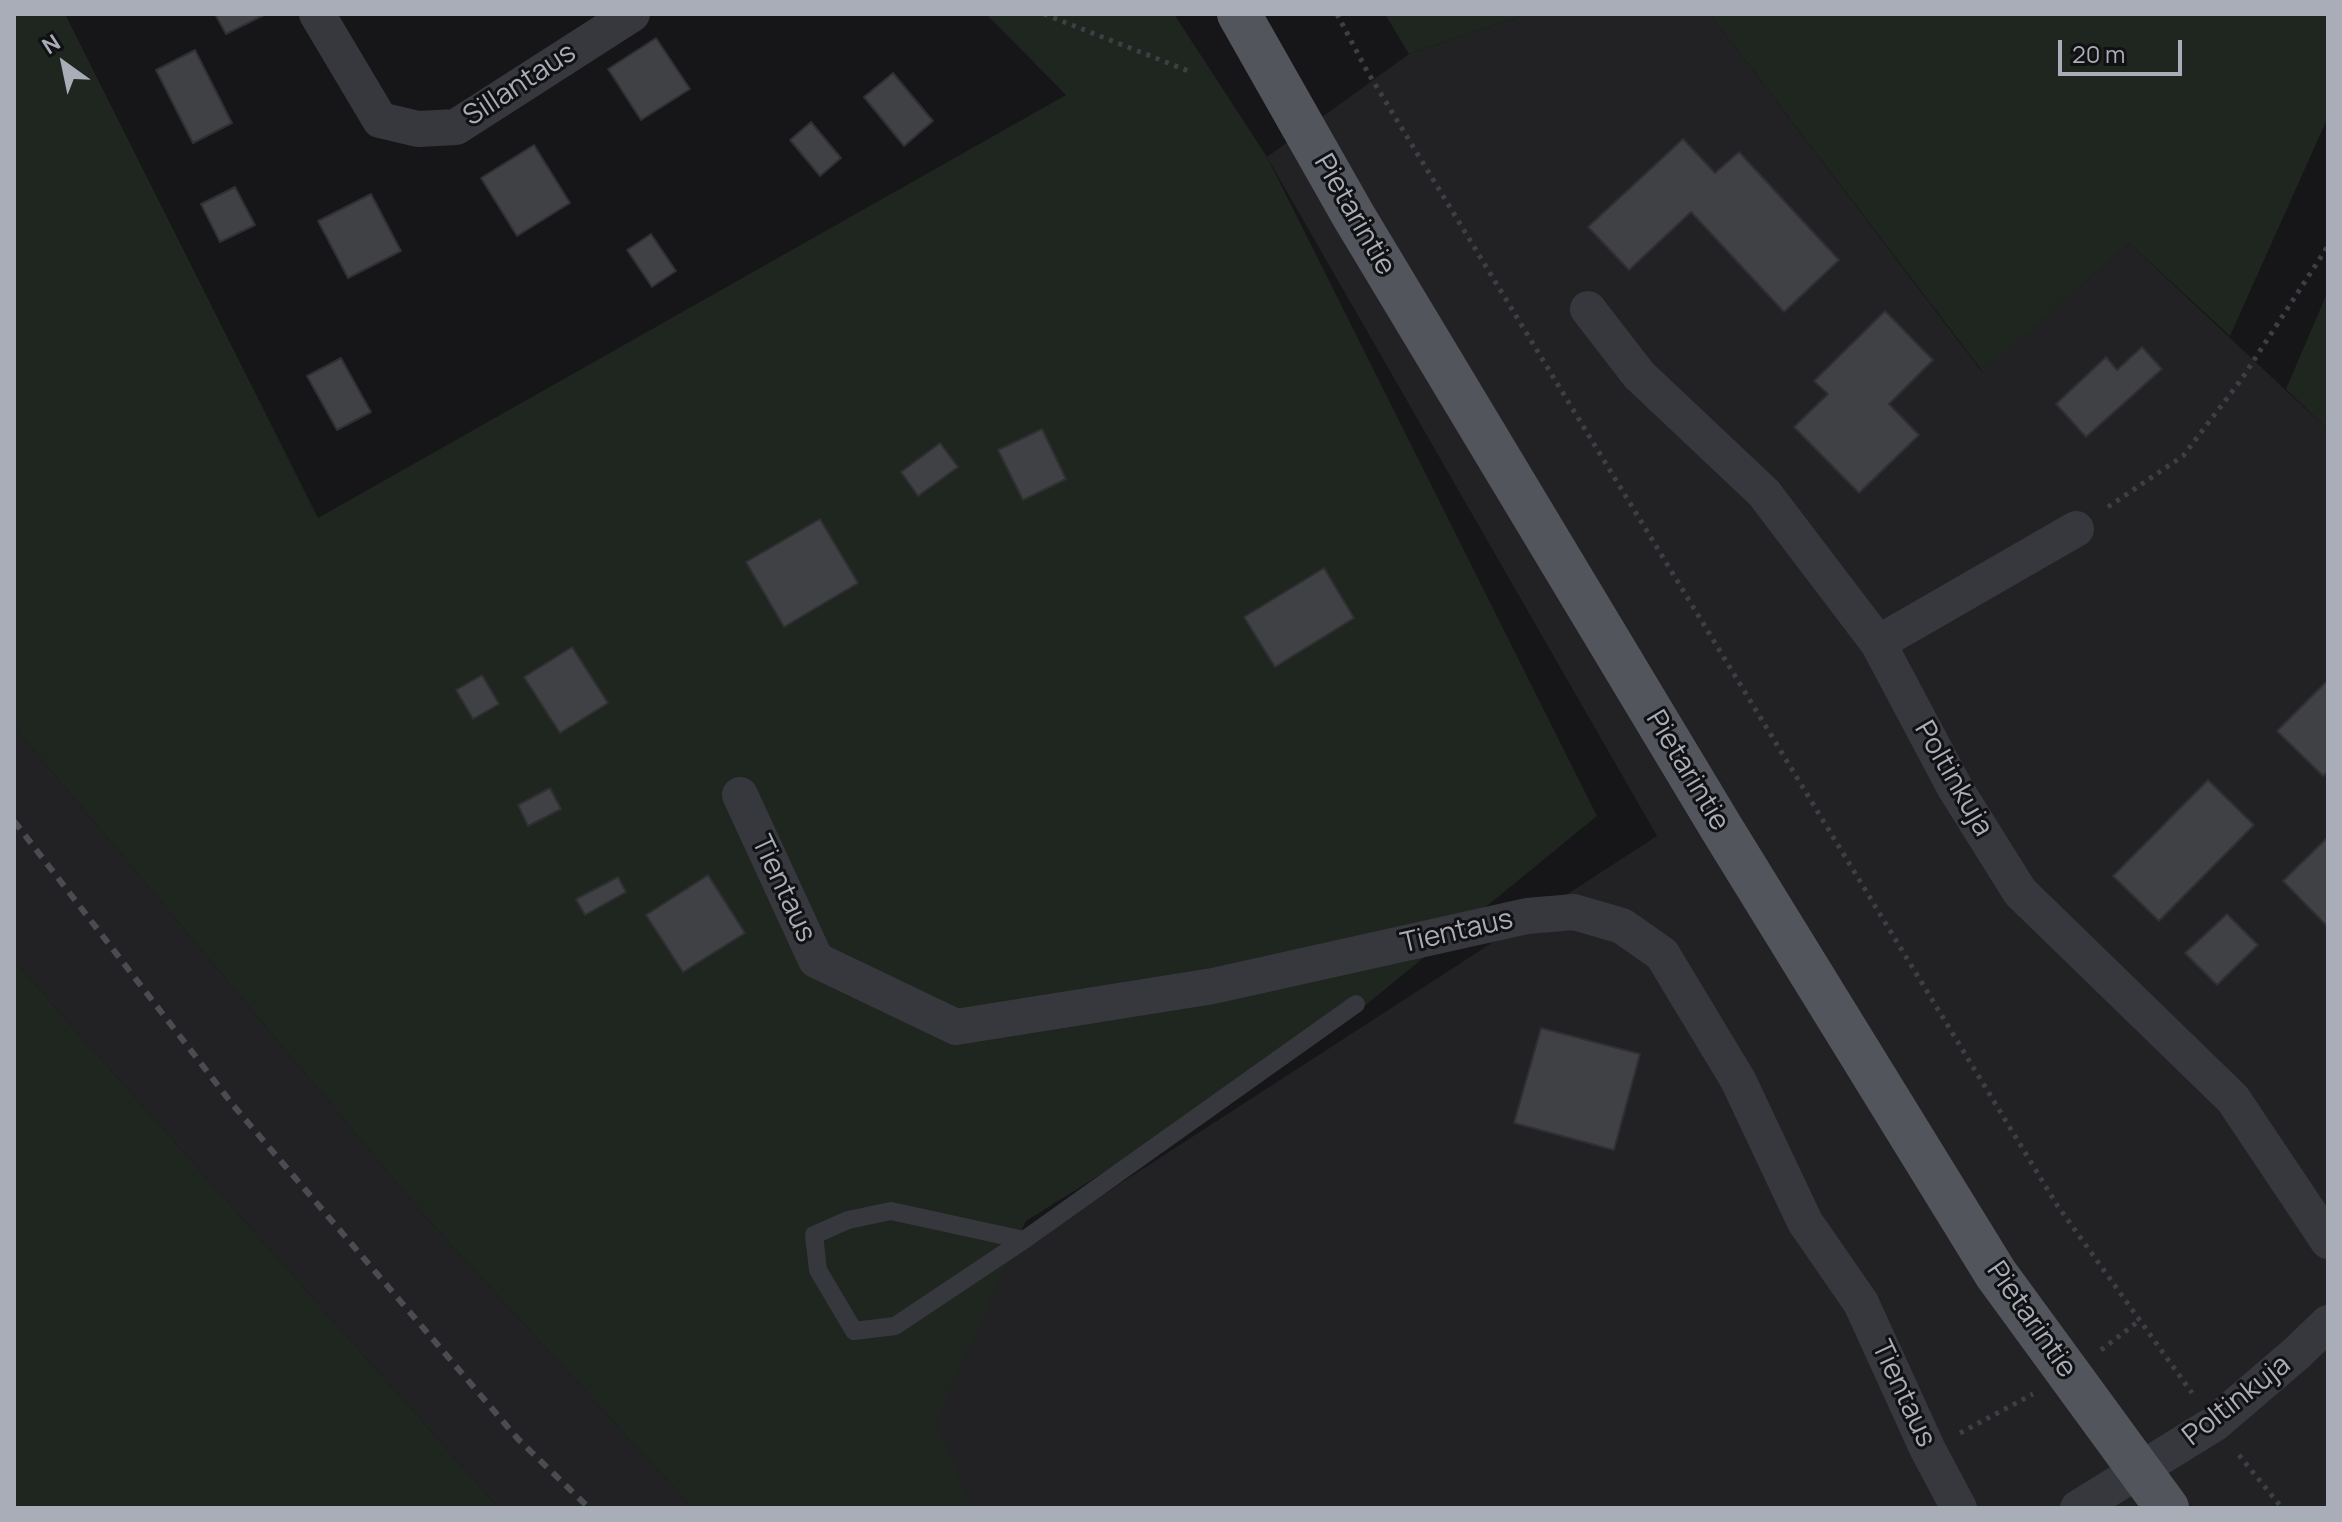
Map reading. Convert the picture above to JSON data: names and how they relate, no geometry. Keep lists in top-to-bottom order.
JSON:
{
  "streets": {
    "main road": ["Pietarintie"],
    "street": ["Sillantaus", "Poltinkuja", "Tientaus"]
  },
  "crossings": [
    ["Pietarintie", "Poltinkuja"]
  ],
  "scale_bar": "20 m",
  "north": "top left"
}
